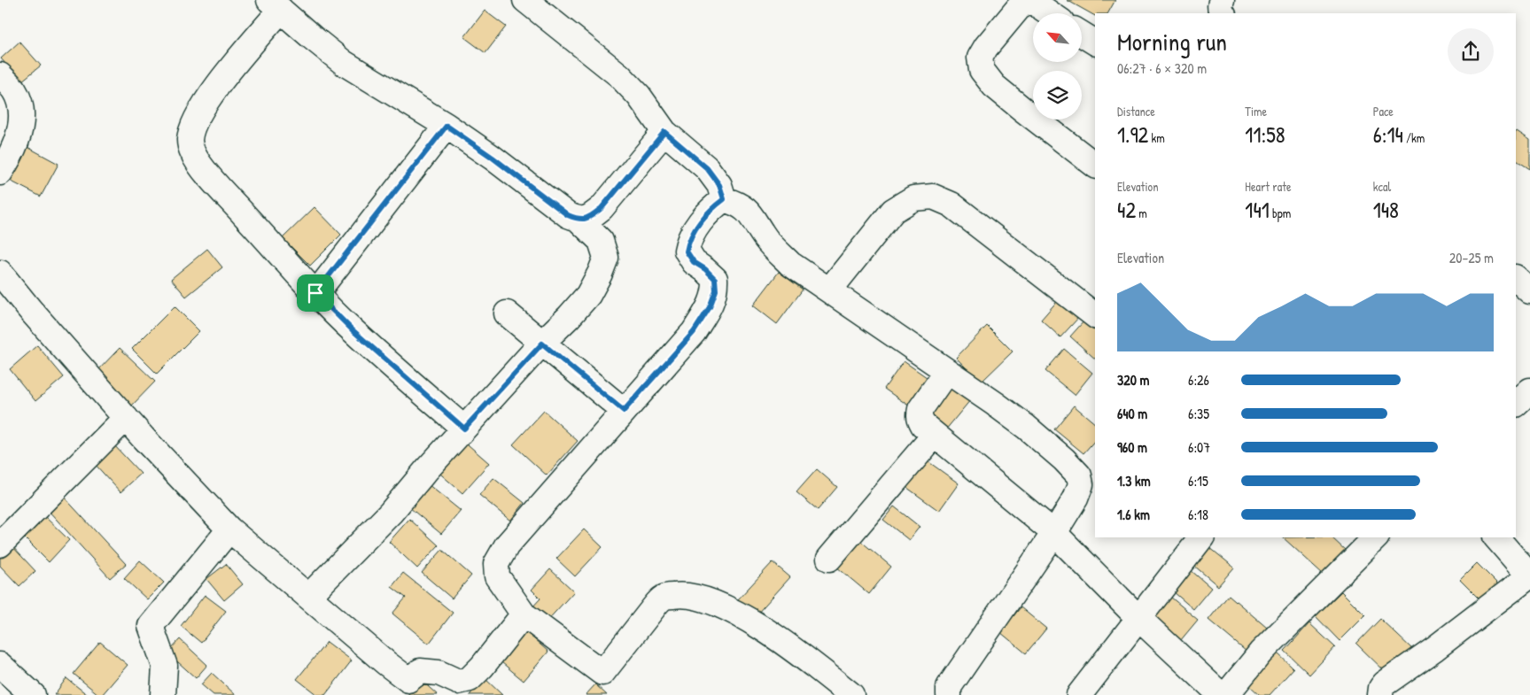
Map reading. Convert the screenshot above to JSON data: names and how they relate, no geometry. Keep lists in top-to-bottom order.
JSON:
{
  "north": "top left",
  "page": {
    "heading": ["Morning run", "06:27 · 6 × 320 m"],
    "stats": [
      ["Distance", "1.92 km"],
      ["Time", "11:58"],
      ["Pace", "6:14 /km"],
      ["Elevation", "42 m"],
      ["Heart rate", "141 bpm"],
      ["kcal", "148"]
    ],
    "chart": ["Elevation", "20–25 m"],
    "list": [
      {
        "name": "320 m",
        "note": "6:26"
      },
      {
        "name": "640 m",
        "note": "6:35"
      },
      {
        "name": "960 m",
        "note": "6:07"
      },
      {
        "name": "1.3 km",
        "note": "6:15"
      },
      {
        "name": "1.6 km",
        "note": "6:18"
      }
    ]
  }
}
